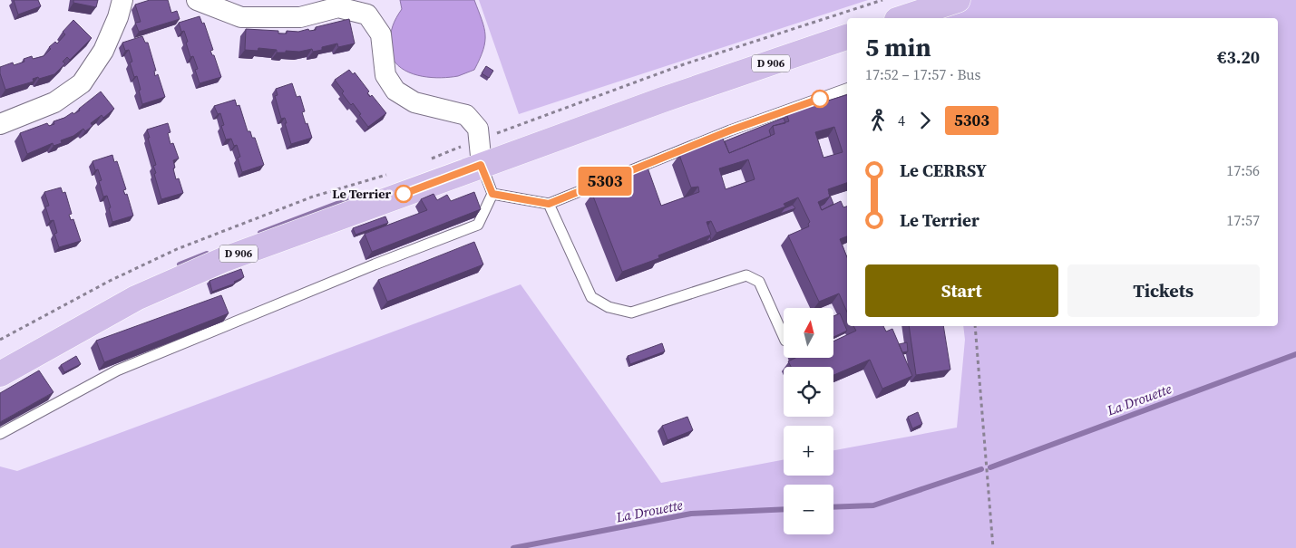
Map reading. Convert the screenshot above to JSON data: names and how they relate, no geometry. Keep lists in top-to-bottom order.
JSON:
{
  "streets": {
    "main road": ["D 906"]
  },
  "water": ["La Drouette"],
  "places": ["Le Terrier"],
  "lines": ["bus line 5303"],
  "north": "top",
  "page": {
    "on_map": "5303",
    "heading": ["5 min", "17:52 – 17:57 · Bus", "€3.20"],
    "legs": ["4", "5303"],
    "list": [
      {
        "name": "Le CERRSY",
        "value": "17:56"
      },
      {
        "name": "Le Terrier",
        "value": "17:57"
      }
    ],
    "buttons": ["Start", "Tickets"],
    "map_buttons": ["+", "−"]
  }
}
